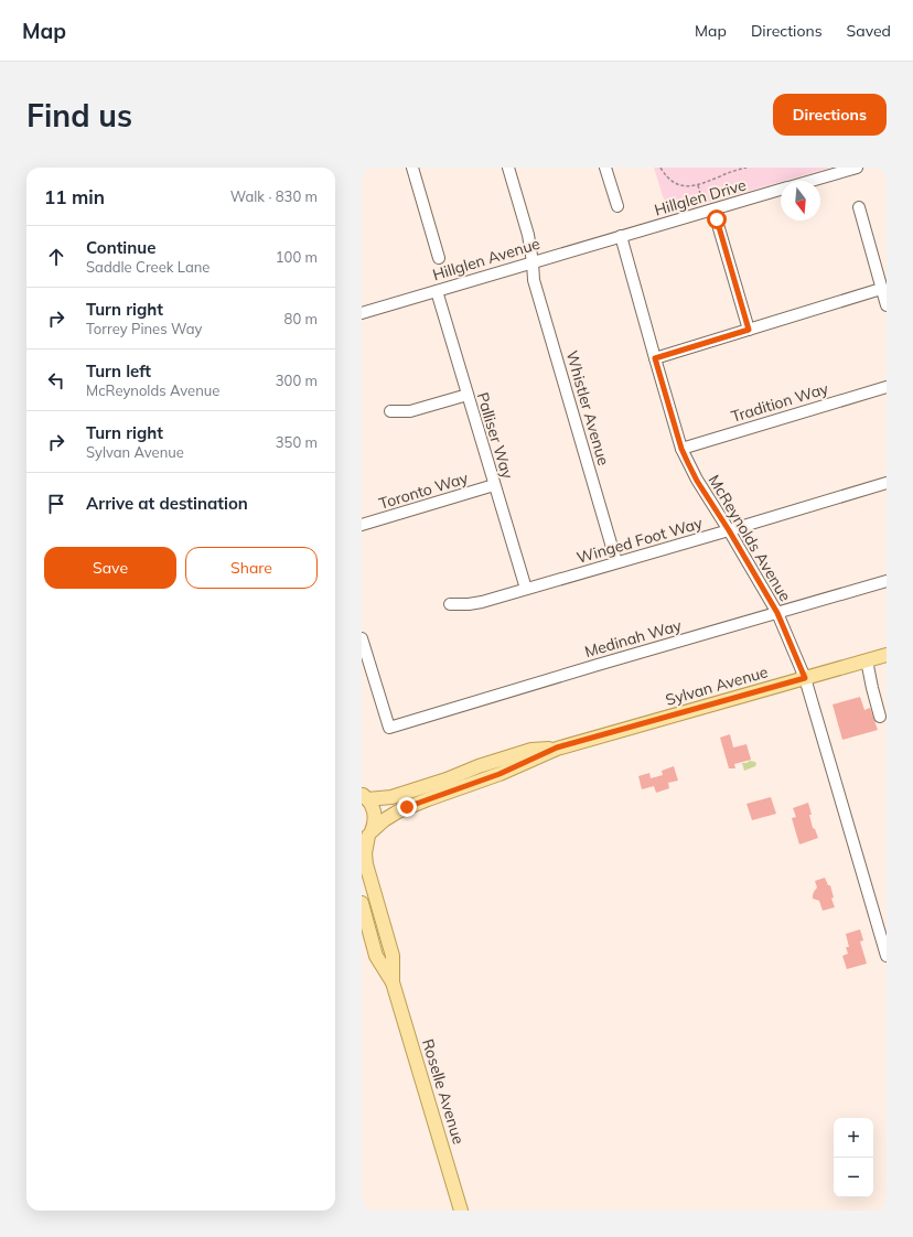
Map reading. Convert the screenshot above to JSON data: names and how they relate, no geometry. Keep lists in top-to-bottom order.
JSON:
{
  "streets": {
    "main road": ["Sylvan Avenue", "Roselle Avenue"],
    "street": [
      "Hillglen Drive",
      "Hillglen Avenue",
      "Tradition Way",
      "Whistler Avenue",
      "Palliser Way",
      "Toronto Way",
      "McReynolds Avenue",
      "Winged Foot Way",
      "Medinah Way"
    ]
  },
  "crossings": [
    ["Hillglen Drive", "Hillglen Avenue"],
    ["Hillglen Drive", "McReynolds Avenue"],
    ["Hillglen Avenue", "Whistler Avenue"],
    ["Hillglen Avenue", "Palliser Way"],
    ["Hillglen Avenue", "McReynolds Avenue"],
    ["Tradition Way", "McReynolds Avenue"],
    ["Whistler Avenue", "Winged Foot Way"],
    ["Palliser Way", "Toronto Way"],
    ["Palliser Way", "Winged Foot Way"],
    ["McReynolds Avenue", "Winged Foot Way"],
    ["McReynolds Avenue", "Medinah Way"],
    ["McReynolds Avenue", "Sylvan Avenue"],
    ["Sylvan Avenue", "Roselle Avenue"]
  ],
  "north": "bottom",
  "page": {
    "header": "Map",
    "nav": ["Map", "Directions", "Saved"],
    "buttons": [
      "Directions",
      ["Save", "Share"]
    ],
    "title": "Find us",
    "heading": ["11 min", "Walk · 830 m"],
    "list": [
      ["Continue", "Saddle Creek Lane", "100 m"],
      ["Turn right", "Torrey Pines Way", "80 m"],
      ["Turn left", "McReynolds Avenue", "300 m"],
      ["Turn right", "Sylvan Avenue", "350 m"],
      "Arrive at destination"
    ],
    "map_buttons": ["+", "−"]
  }
}
